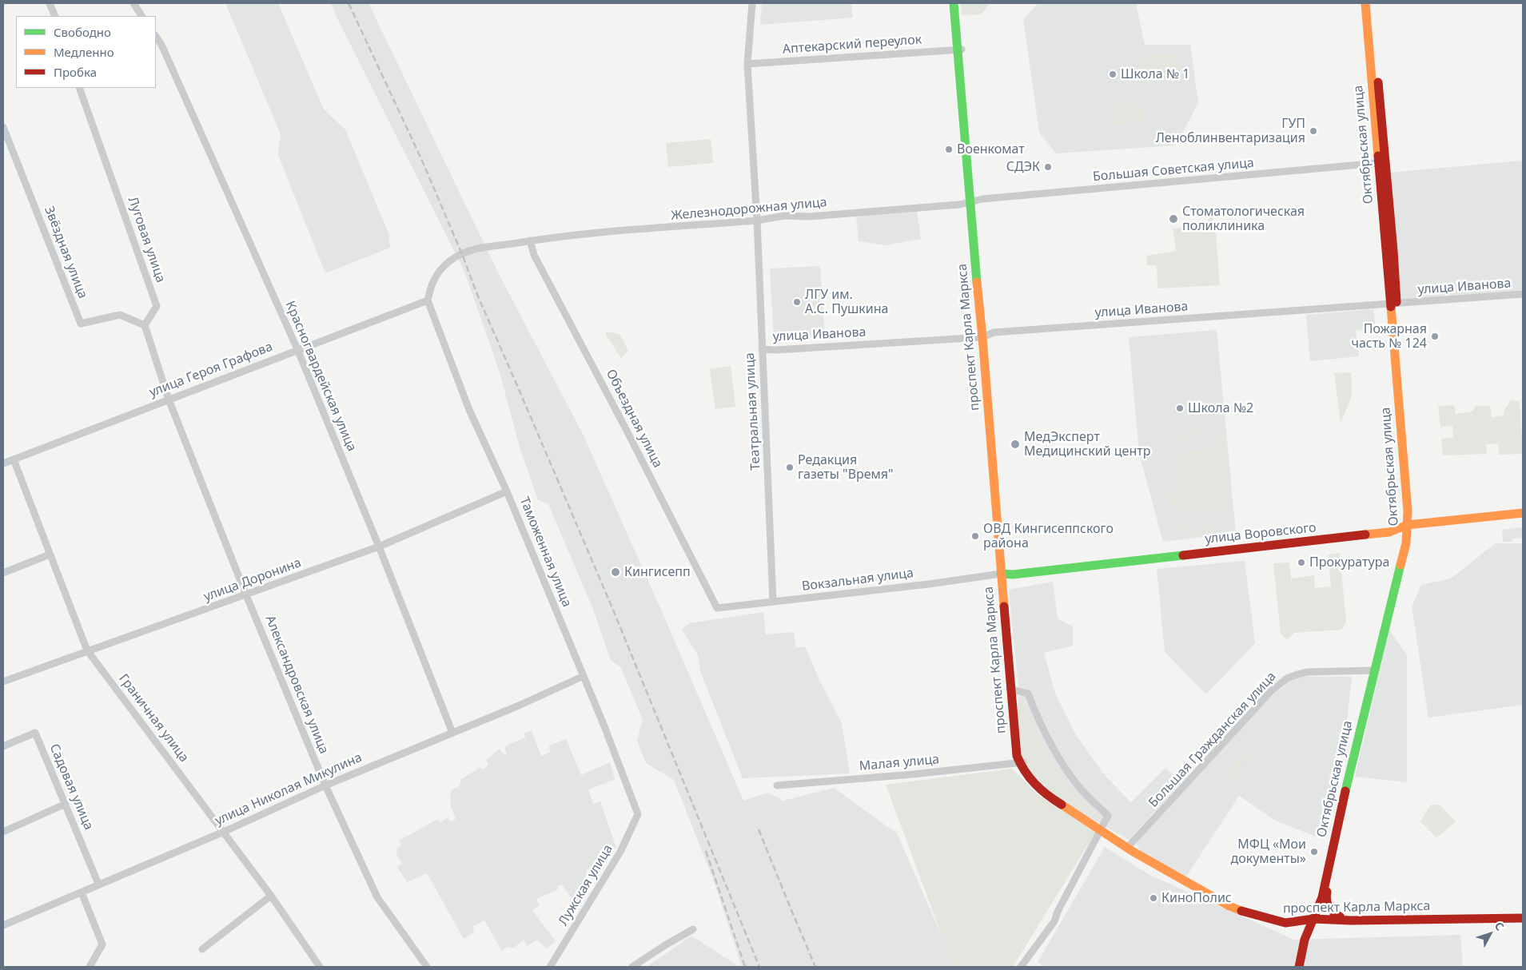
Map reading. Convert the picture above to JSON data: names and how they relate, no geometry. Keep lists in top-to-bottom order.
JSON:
{
  "streets": {
    "street": [
      "Аптекарский переулок",
      "Октябрьская улица",
      "Большая Советская улица",
      "Железнодорожная улица",
      "Луговая улица",
      "Звёздная улица",
      "улица Иванова",
      "проспект Карла Маркса",
      "улица Героя Графова",
      "Красногвардейская улица",
      "Театральная улица",
      "Объездная улица",
      "улица Воровского",
      "Таможенная улица",
      "улица Доронина",
      "Вокзальная улица",
      "Александровская улица",
      "Граничная улица",
      "Большая Гражданская улица",
      "Малая улица",
      "Садовая улица",
      "улица Николая Микулина",
      "Лужская улица"
    ]
  },
  "crossings": [
    ["Аптекарский переулок", "проспект Карла Маркса"],
    ["Октябрьская улица", "Большая Советская улица"],
    ["Октябрьская улица", "улица Иванова"],
    ["Октябрьская улица", "проспект Карла Маркса"],
    ["Октябрьская улица", "улица Воровского"],
    ["Октябрьская улица", "Большая Гражданская улица"],
    ["Большая Советская улица", "Железнодорожная улица"],
    ["Большая Советская улица", "проспект Карла Маркса"],
    ["Железнодорожная улица", "проспект Карла Маркса"],
    ["Железнодорожная улица", "улица Героя Графова"],
    ["Железнодорожная улица", "Театральная улица"],
    ["Железнодорожная улица", "Объездная улица"],
    ["Железнодорожная улица", "Таможенная улица"],
    ["Луговая улица", "Звёздная улица"],
    ["улица Иванова", "проспект Карла Маркса"],
    ["улица Иванова", "Театральная улица"],
    ["проспект Карла Маркса", "улица Воровского"],
    ["проспект Карла Маркса", "Вокзальная улица"],
    ["проспект Карла Маркса", "Большая Гражданская улица"],
    ["проспект Карла Маркса", "Малая улица"],
    ["улица Героя Графова", "Красногвардейская улица"],
    ["улица Героя Графова", "Таможенная улица"],
    ["улица Героя Графова", "Александровская улица"],
    ["улица Героя Графова", "Граничная улица"],
    ["Красногвардейская улица", "улица Доронина"],
    ["Красногвардейская улица", "улица Николая Микулина"],
    ["Театральная улица", "Вокзальная улица"],
    ["Объездная улица", "Вокзальная улица"],
    ["улица Воровского", "Вокзальная улица"],
    ["Таможенная улица", "улица Доронина"],
    ["Таможенная улица", "улица Николая Микулина"],
    ["Таможенная улица", "Лужская улица"],
    ["улица Доронина", "Александровская улица"],
    ["улица Доронина", "Граничная улица"],
    ["Александровская улица", "улица Николая Микулина"],
    ["Граничная улица", "улица Николая Микулина"],
    ["Садовая улица", "улица Николая Микулина"]
  ],
  "places": [
    "Школа № 1",
    "ГУП Леноблинвентаризация",
    "Военкомат",
    "СДЭК",
    "Стоматологическая поликлиника",
    "ЛГУ им. А.С. Пушкина",
    "Пожарная часть № 124",
    "Школа №2",
    "МедЭксперт Медицинский центр",
    "Редакция газеты \"Время\"",
    "ОВД Кингисеппского района",
    "Прокуратура",
    "Кингисепп",
    "МФЦ «Мои документы»",
    "КиноПолис"
  ],
  "legend": ["Свободно", "Медленно", "Пробка"],
  "north": "top right"
}
